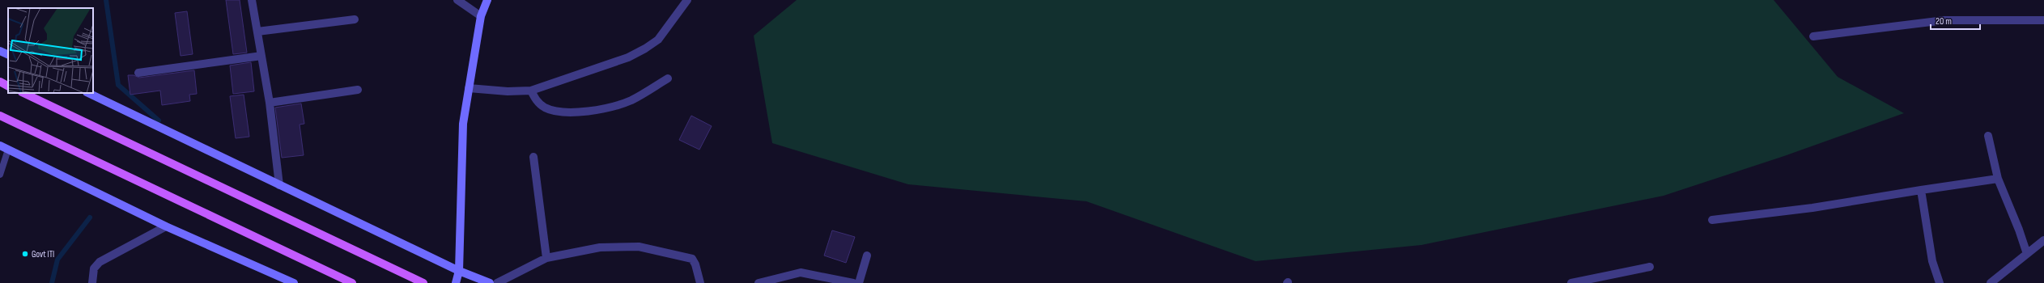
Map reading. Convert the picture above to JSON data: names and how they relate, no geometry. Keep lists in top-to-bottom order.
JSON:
{
  "places": ["Govt ITI"],
  "scale_bar": "20 m"
}
